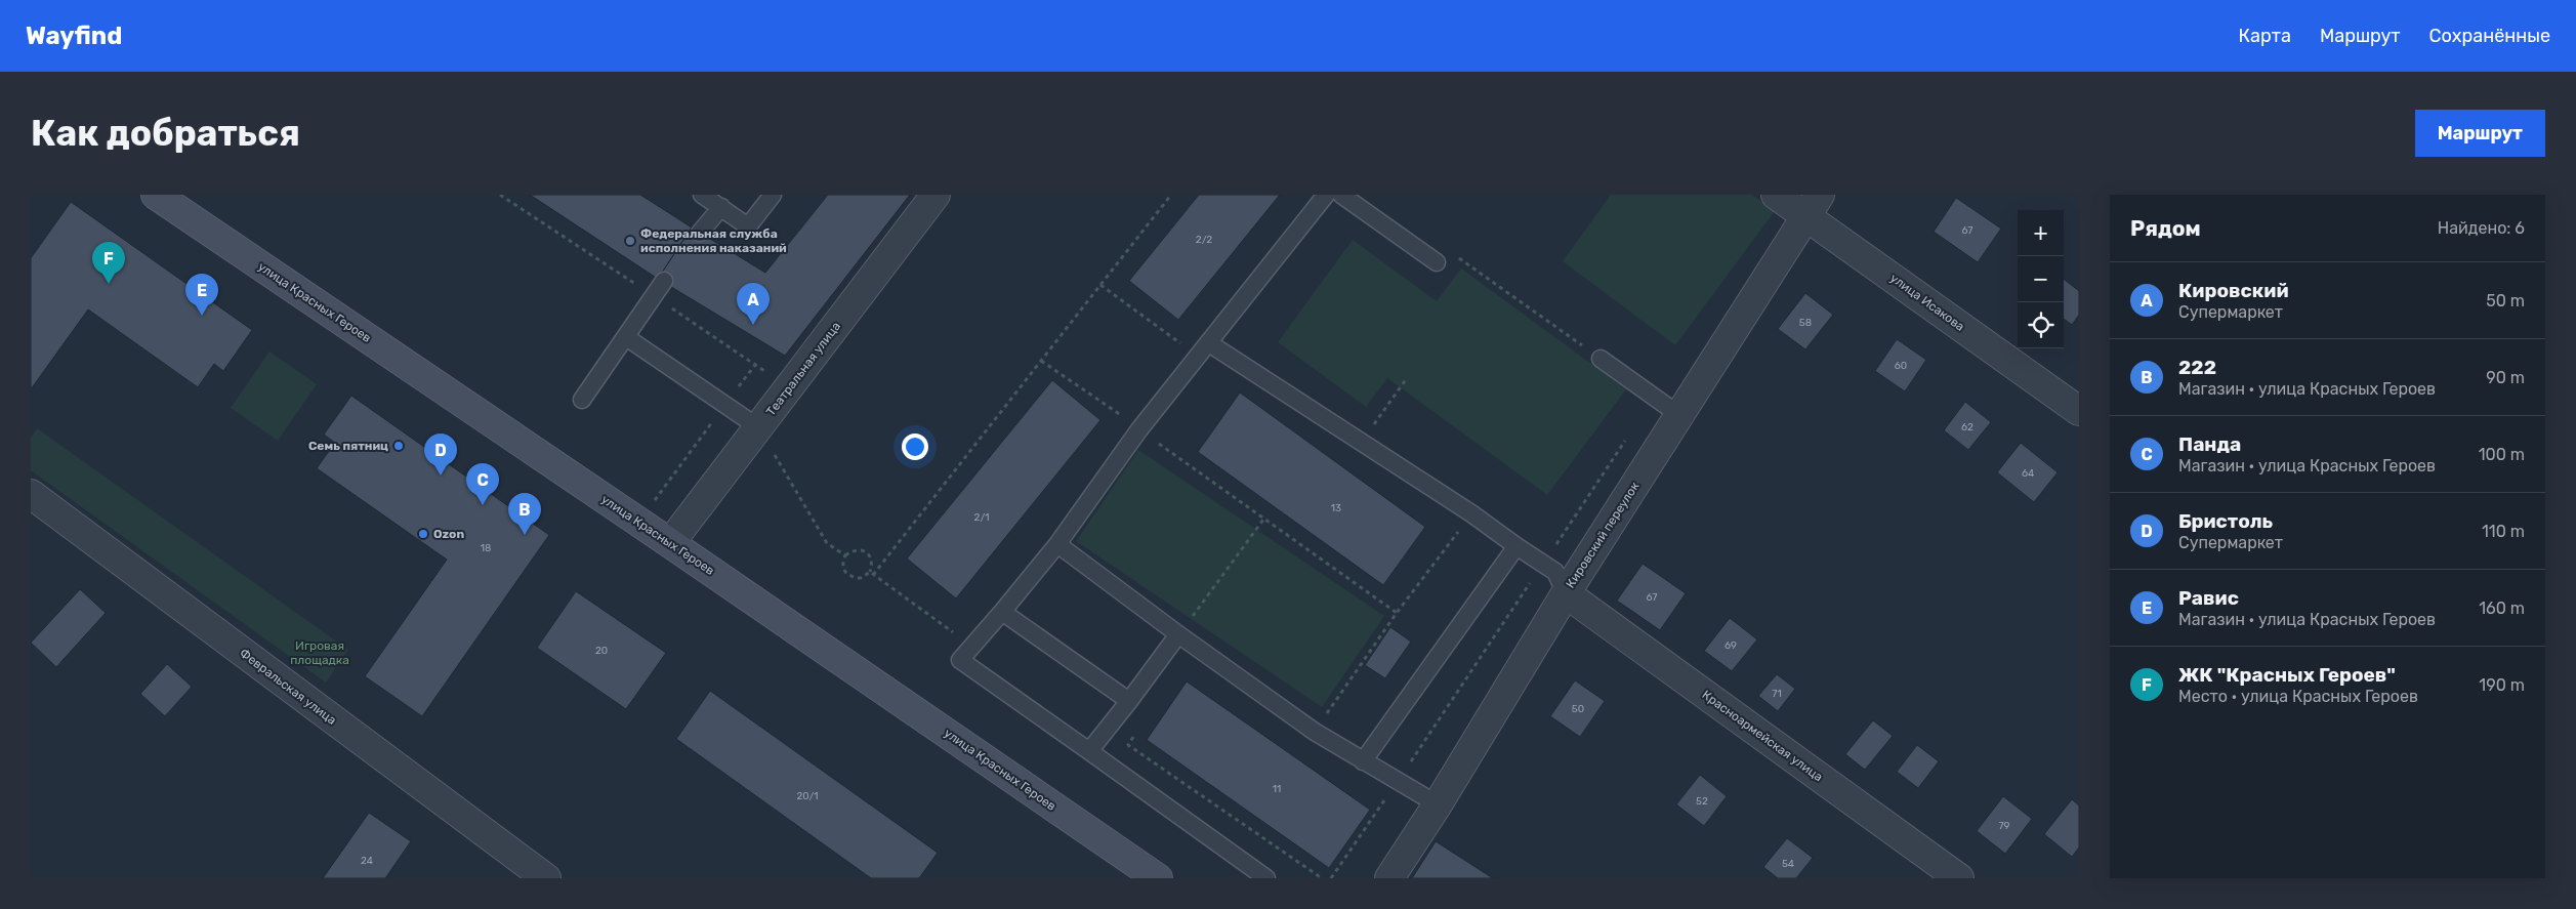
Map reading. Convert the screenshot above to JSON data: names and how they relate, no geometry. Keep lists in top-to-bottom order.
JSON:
{
  "streets": {
    "main road": ["улица Красных Героев"],
    "street": [
      "улица Исакова",
      "Театральная улица",
      "Кировский переулок",
      "Февральская улица",
      "Красноармейская улица"
    ]
  },
  "crossings": [
    ["улица Красных Героев", "Театральная улица"],
    ["улица Исакова", "Кировский переулок"],
    ["Кировский переулок", "Красноармейская улица"]
  ],
  "parks": ["Игровая площадка"],
  "places": ["Федеральная служба исполнения наказаний", "Семь пятниц", "Ozon"],
  "house_numbers": [
    "67",
    "2/2",
    "58",
    "60",
    "62",
    "64",
    "13",
    "2/1",
    "18",
    "67",
    "69",
    "20",
    "71",
    "50",
    "11",
    "20/1",
    "52",
    "79",
    "24",
    "54"
  ],
  "page": {
    "header": "Wayfind",
    "nav": ["Карта", "Маршрут", "Сохранённые"],
    "buttons": "Маршрут",
    "title": "Как добраться",
    "heading": ["Рядом", "Найдено: 6"],
    "map_buttons": ["+", "−"],
    "pins": [
      "F",
      "E",
      "A",
      "D",
      "C",
      "B"
    ],
    "list": [
      {
        "mark": "A",
        "name": "Кировский",
        "note": "Супермаркет",
        "value": "50 m"
      },
      {
        "mark": "B",
        "name": "222",
        "note": "Магазин · улица Красных Героев",
        "value": "90 m"
      },
      {
        "mark": "C",
        "name": "Панда",
        "note": "Магазин · улица Красных Героев",
        "value": "100 m"
      },
      {
        "mark": "D",
        "name": "Бристоль",
        "note": "Супермаркет",
        "value": "110 m"
      },
      {
        "mark": "E",
        "name": "Равис",
        "note": "Магазин · улица Красных Героев",
        "value": "160 m"
      },
      {
        "mark": "F",
        "name": "ЖК \"Красных Героев\"",
        "note": "Место · улица Красных Героев",
        "value": "190 m"
      }
    ]
  }
}
